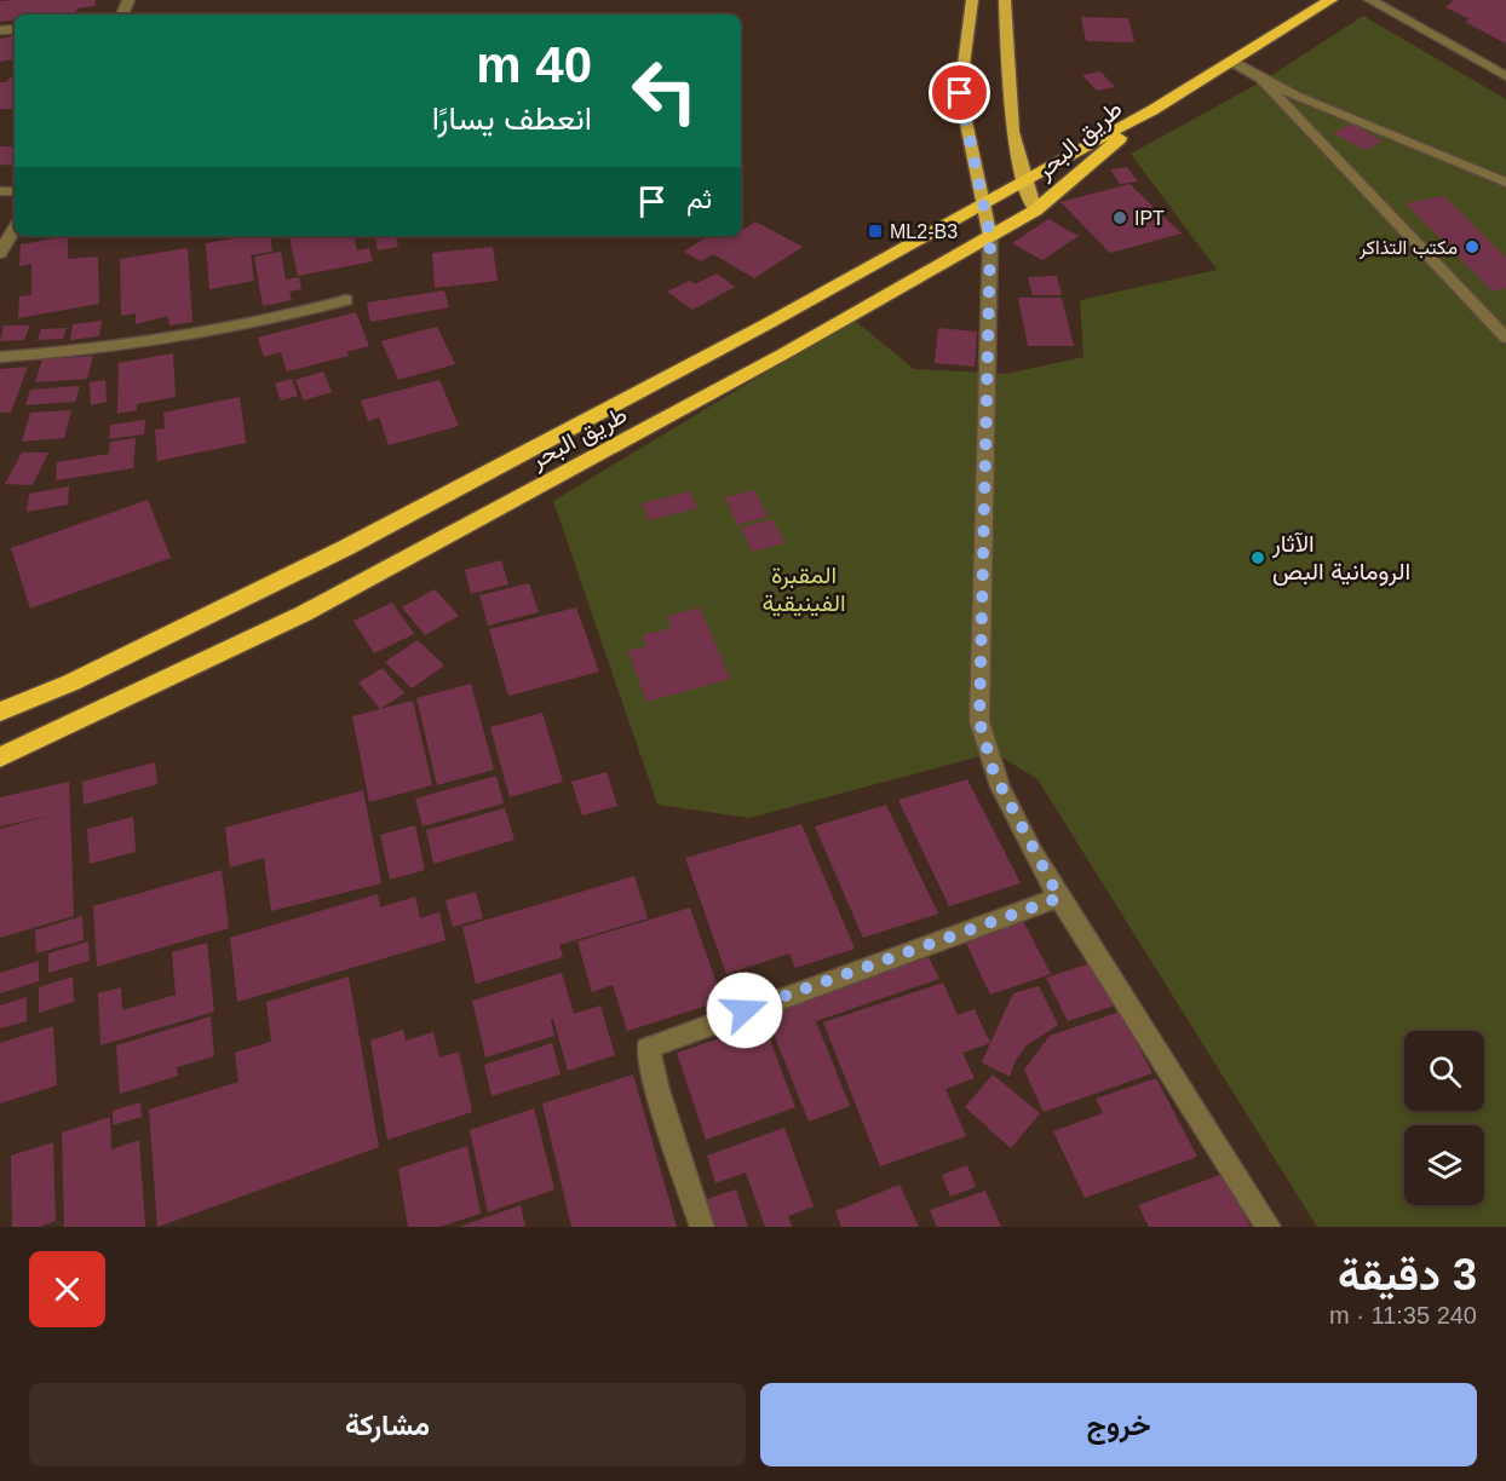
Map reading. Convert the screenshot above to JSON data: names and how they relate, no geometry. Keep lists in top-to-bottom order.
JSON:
{
  "streets": {
    "highway": ["طريق البحر"]
  },
  "parks": ["المقبرة الفينيقية"],
  "places": {
    "other": ["IPT", "مكتب التذاكر", "الآثار الرومانية البص"],
    "transit": ["ML2-B3"]
  },
  "page": {
    "turn": ["40 m", "انعطف يسارًا"],
    "then": "ثم",
    "heading": ["3 دقيقة", "240 m · 11:35"],
    "buttons": ["خروج", "مشاركة"]
  }
}
